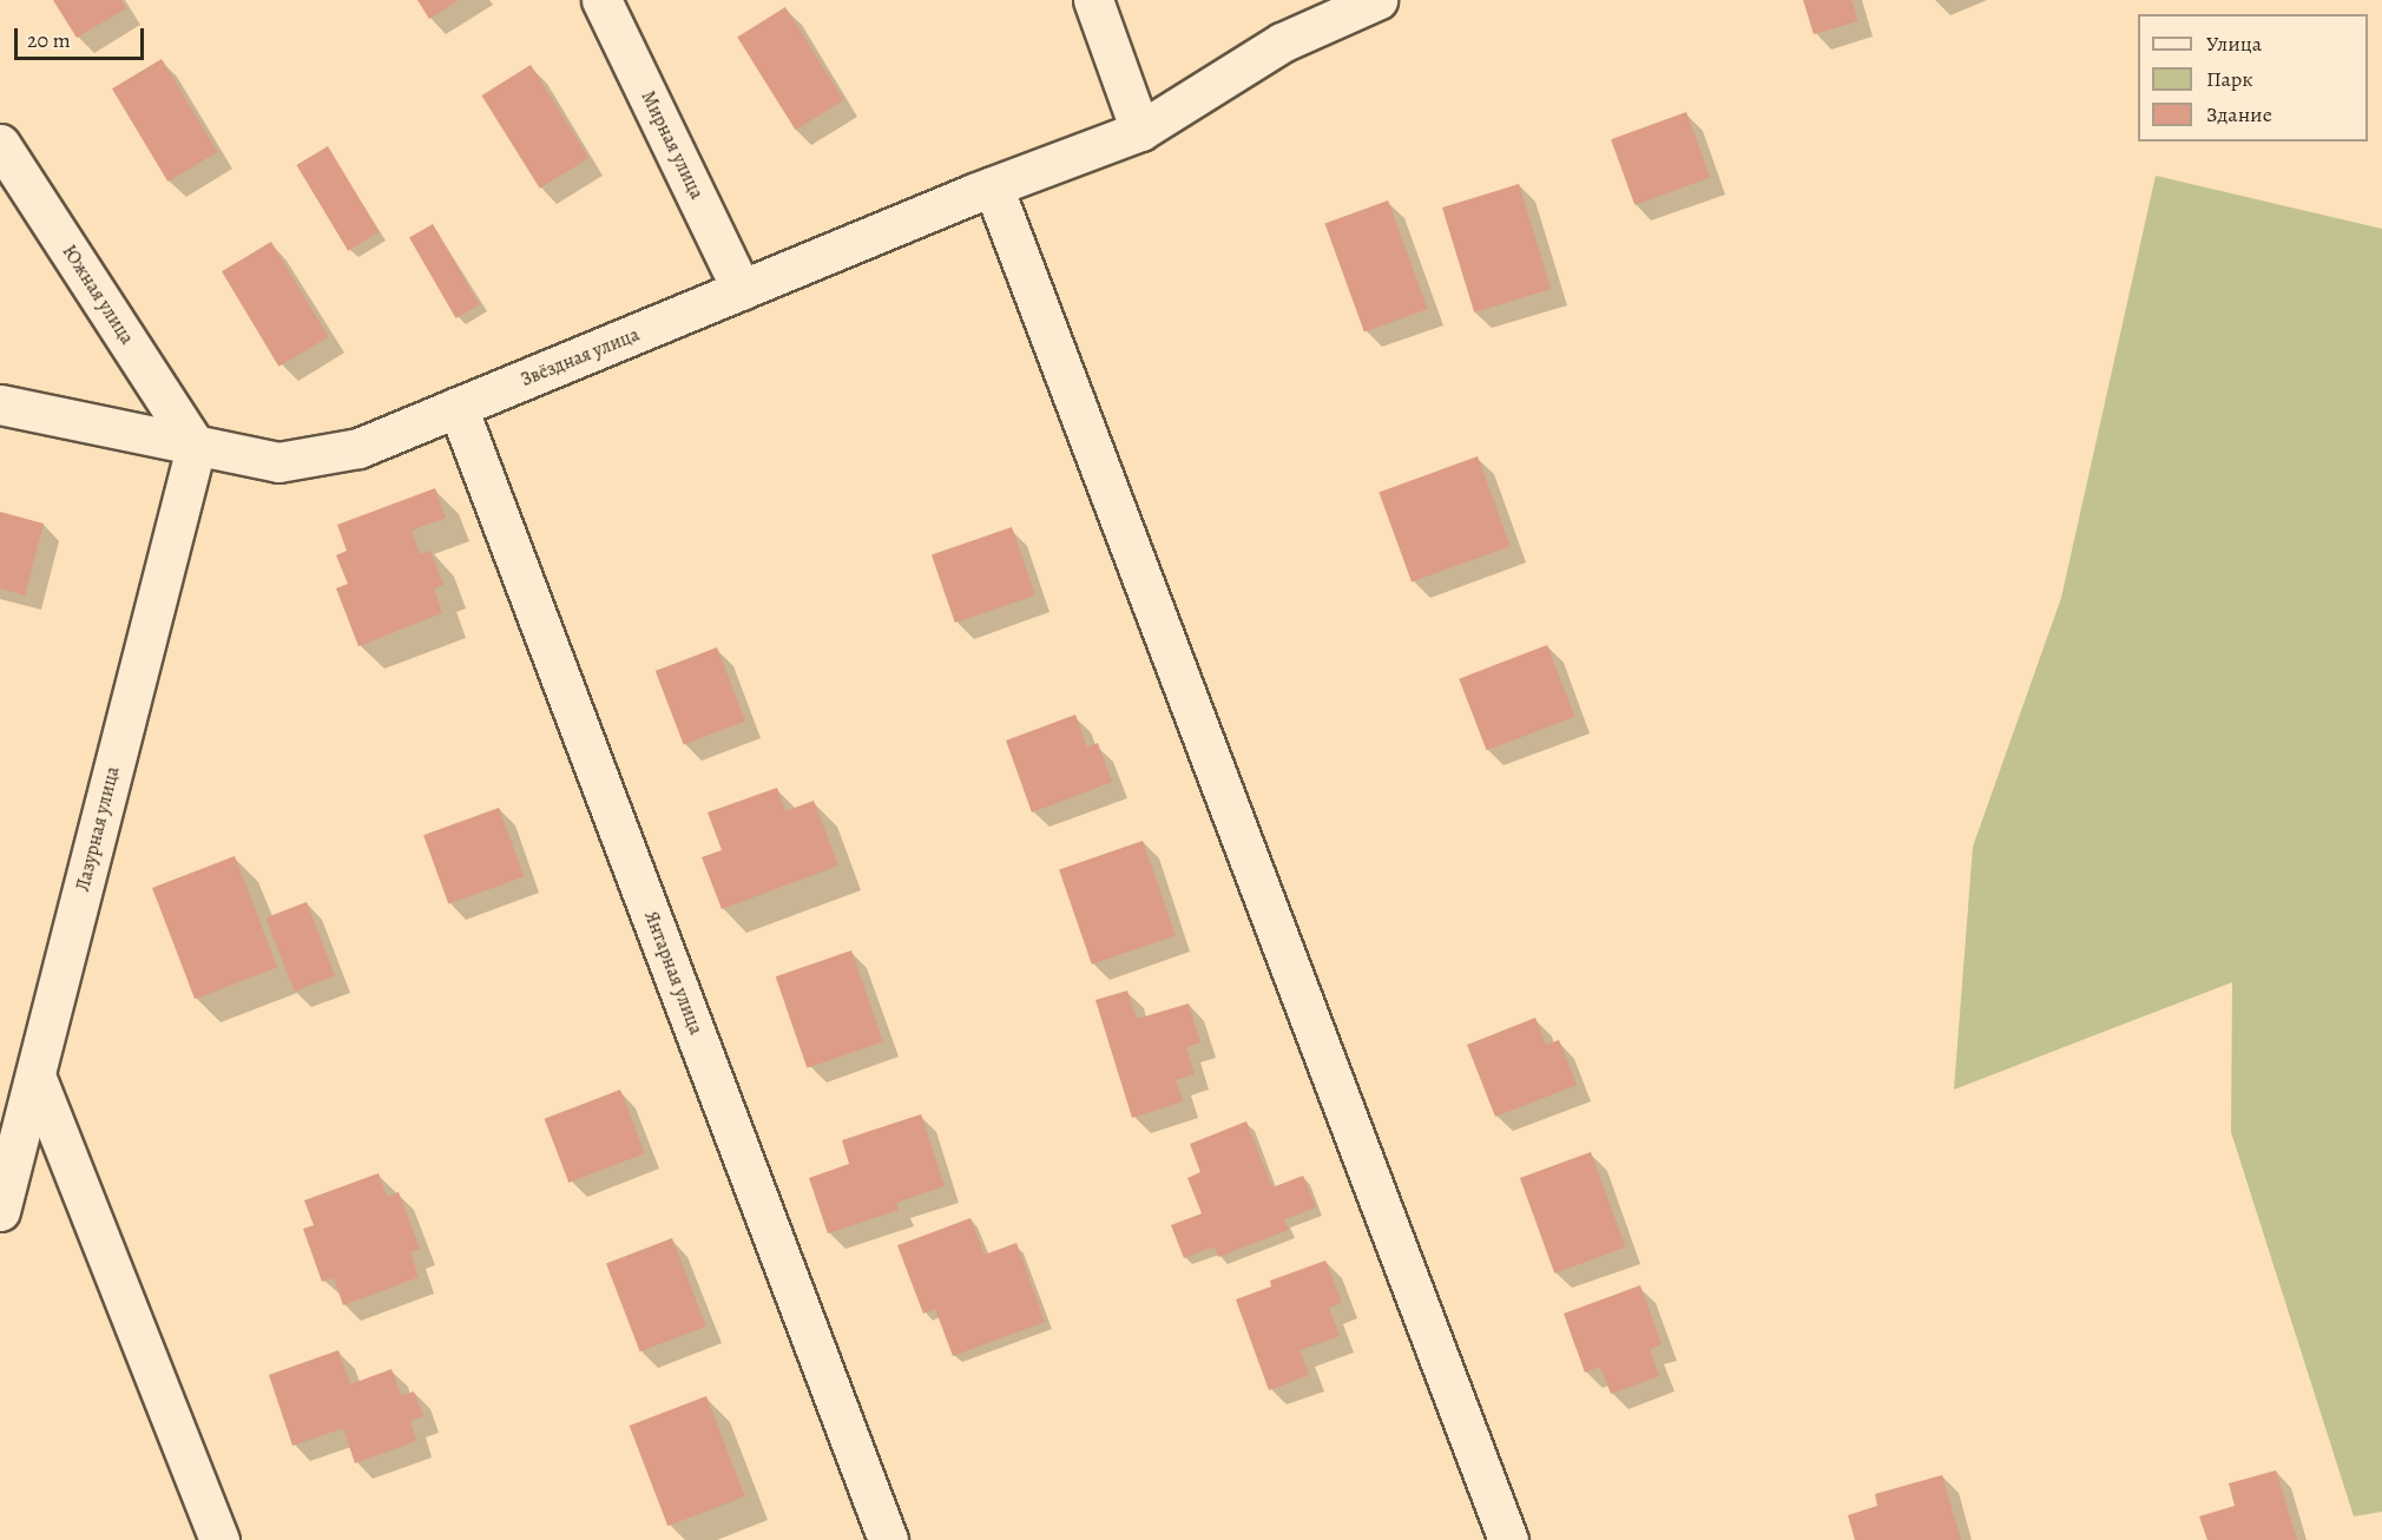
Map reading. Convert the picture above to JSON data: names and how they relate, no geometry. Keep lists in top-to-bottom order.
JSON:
{
  "streets": {
    "street": [
      "Мирная улица",
      "Южная улица",
      "Звёздная улица",
      "Лазурная улица",
      "Янтарная улица"
    ]
  },
  "crossings": [
    ["Мирная улица", "Звёздная улица"],
    ["Южная улица", "Звёздная улица"],
    ["Южная улица", "Лазурная улица"],
    ["Звёздная улица", "Лазурная улица"],
    ["Звёздная улица", "Янтарная улица"]
  ],
  "legend": ["Улица", "Парк", "Здание"],
  "scale_bar": "20 m"
}
